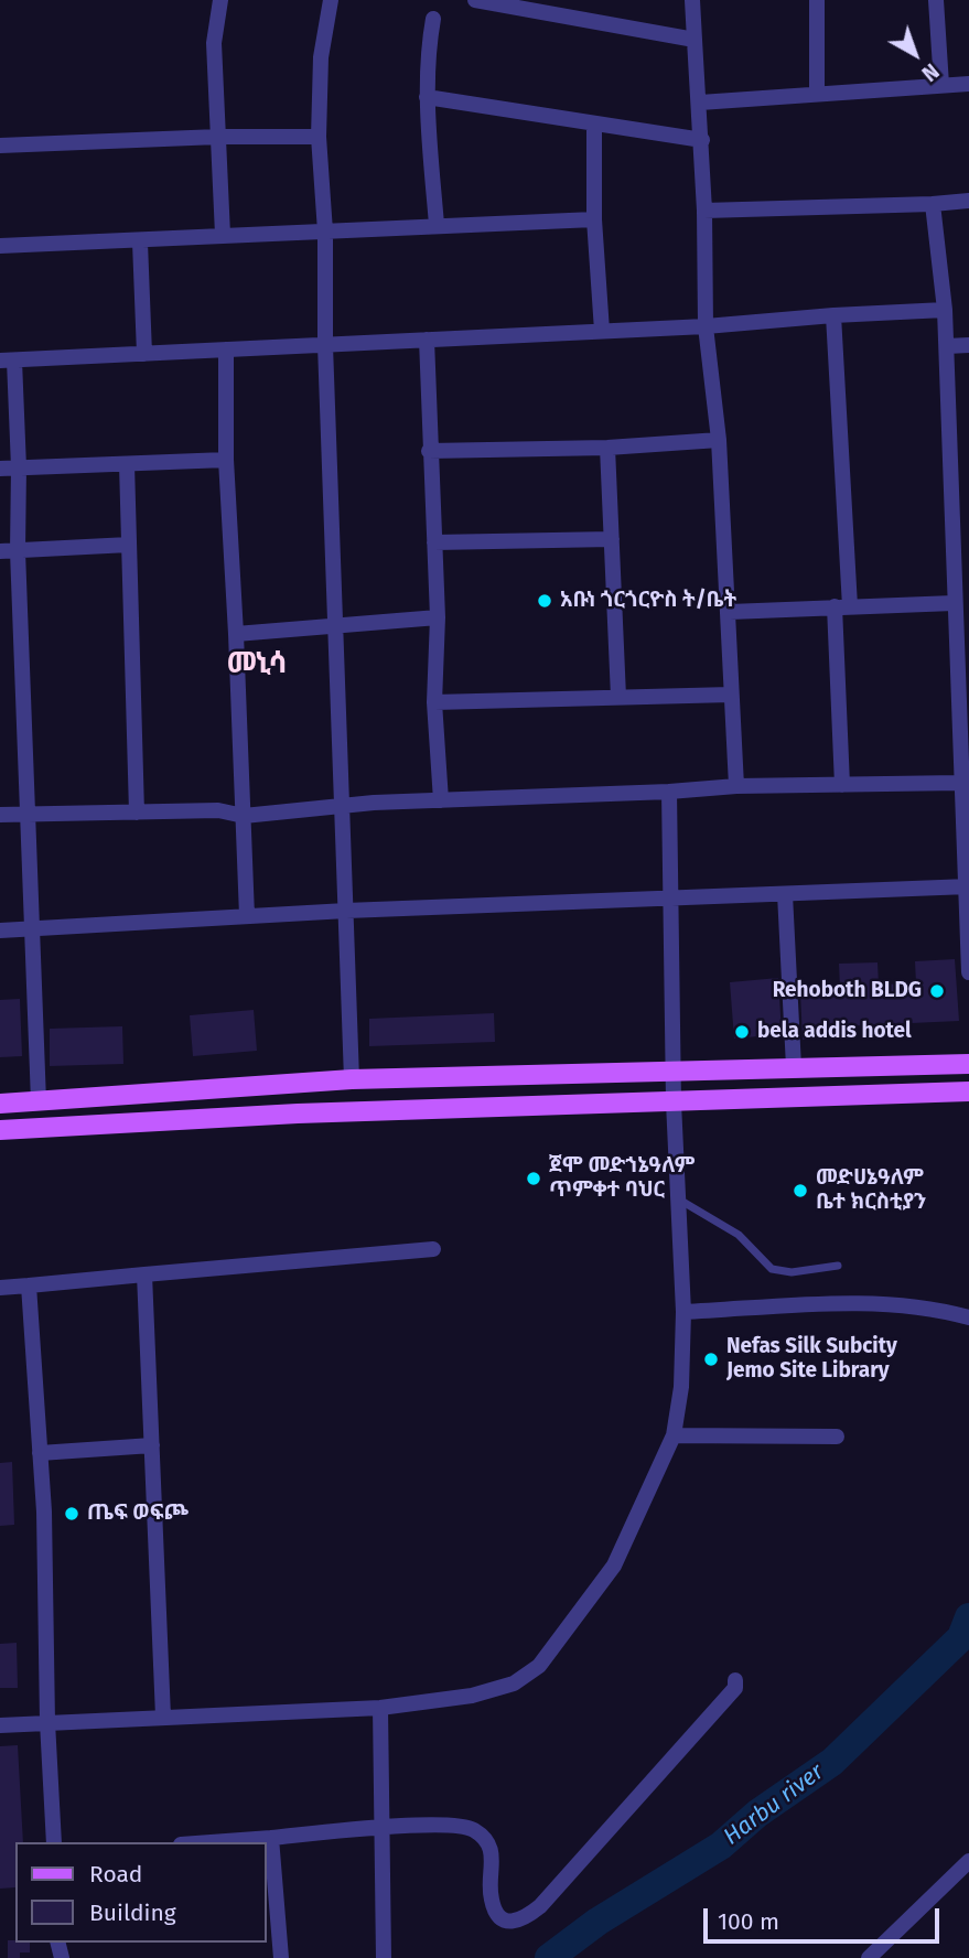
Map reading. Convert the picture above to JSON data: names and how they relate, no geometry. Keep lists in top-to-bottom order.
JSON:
{
  "districts": ["መኒሳ"],
  "water": ["Harbu river"],
  "places": [
    "አቡነ ጎርጎርዮስ ት/ቤት",
    "Rehoboth BLDG",
    "bela addis hotel",
    "ጀሞ መድኀኔዓለም ጥምቀተ ባህር",
    "መድሀኔዓለም ቤተ ክርስቲያን",
    "Nefas Silk Subcity Jemo Site Library",
    "ጤፍ ወፍጮ"
  ],
  "legend": ["Road", "Building"],
  "scale_bar": "100 m",
  "north": "bottom right"
}
